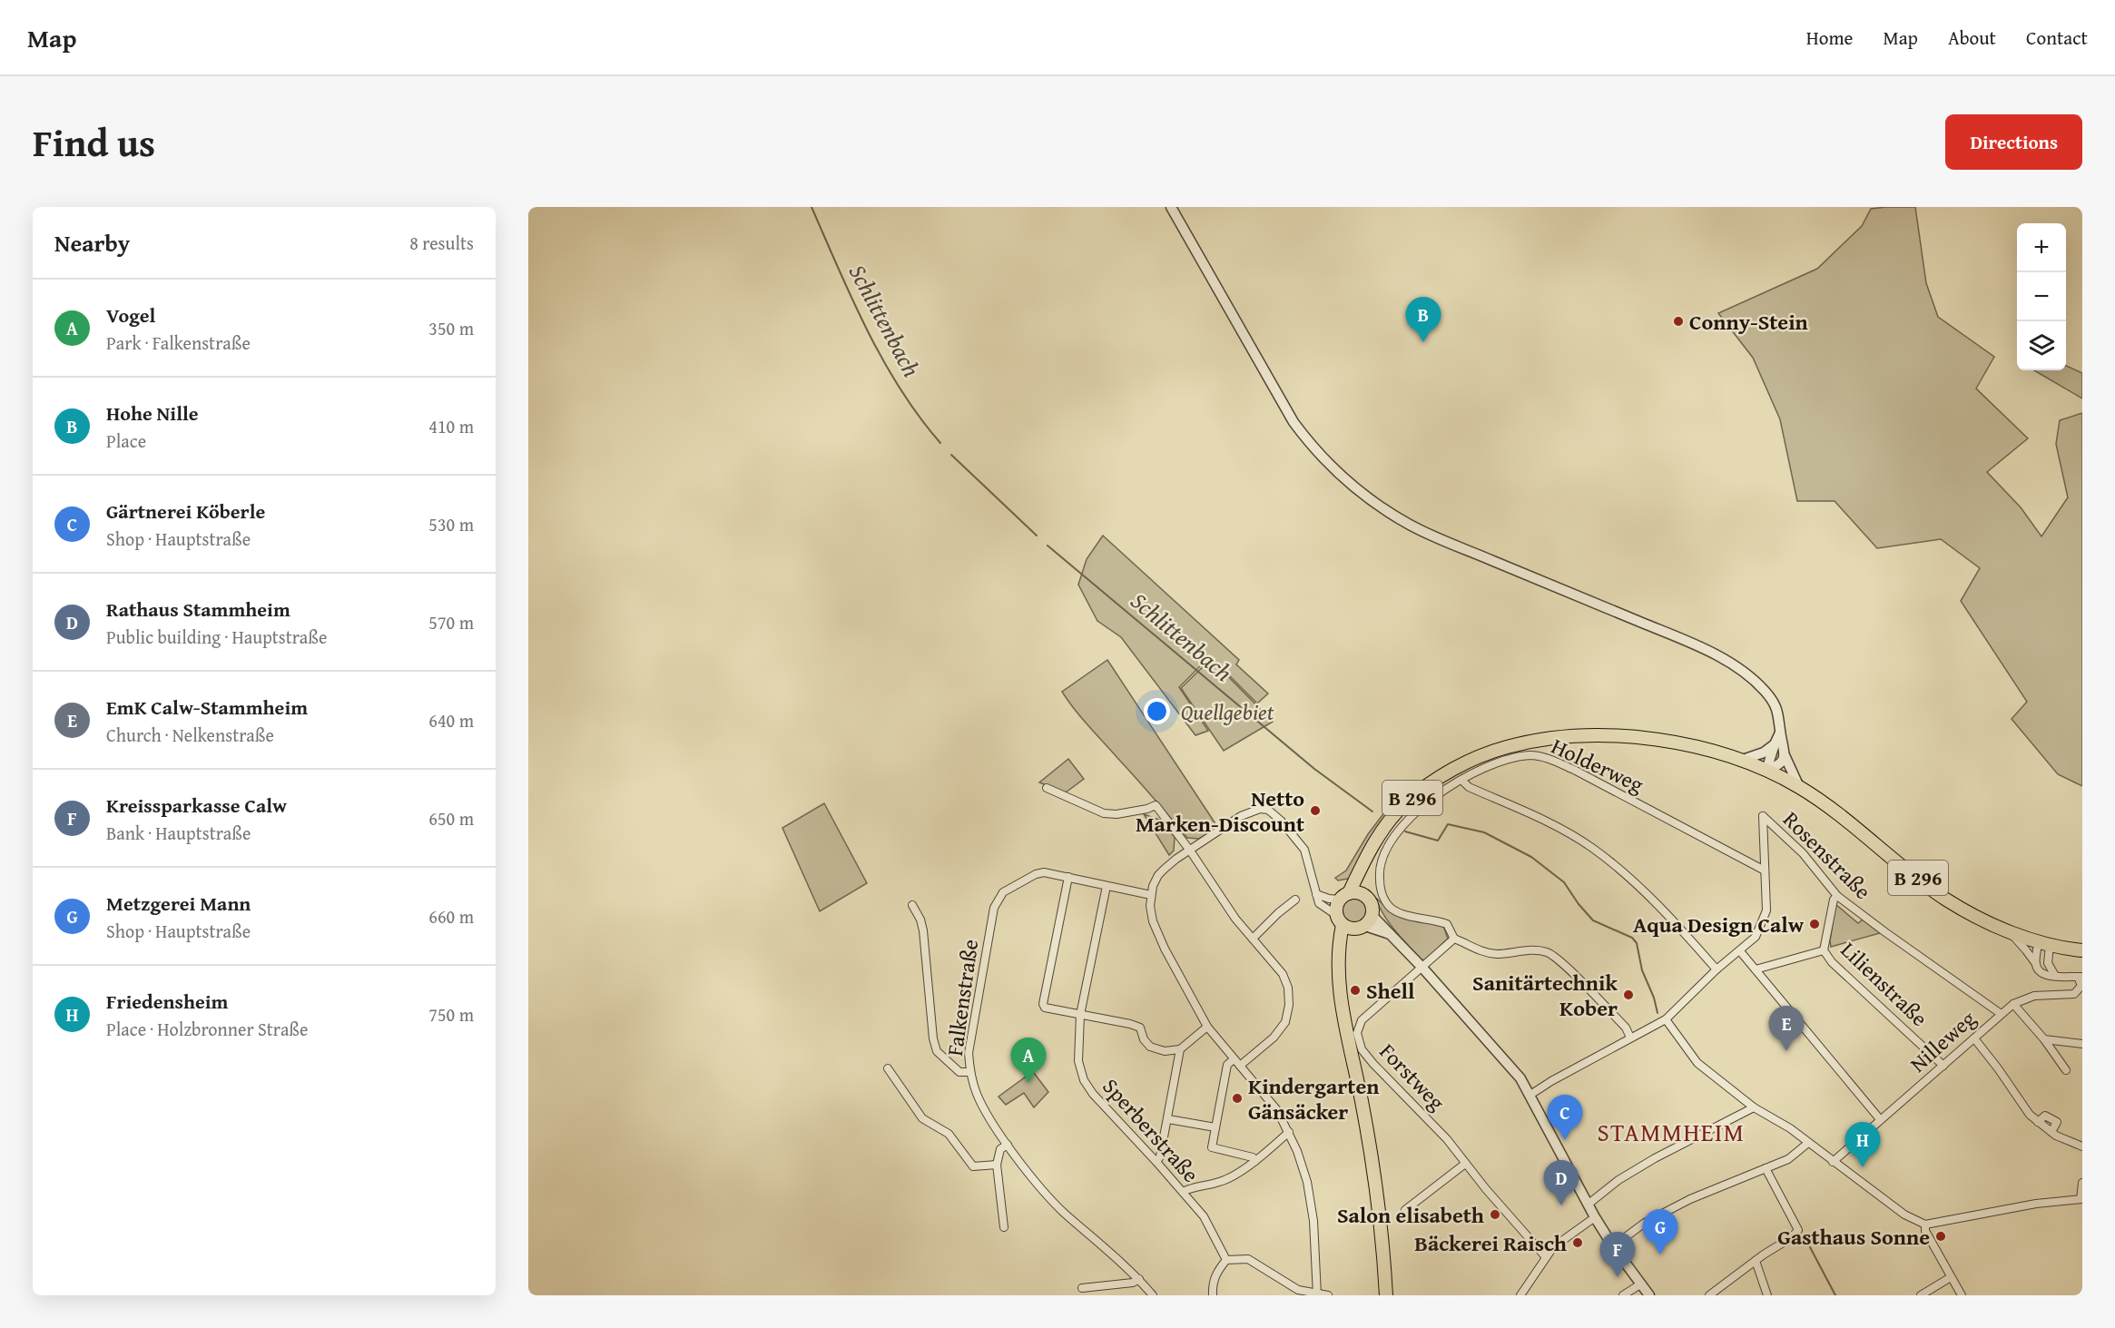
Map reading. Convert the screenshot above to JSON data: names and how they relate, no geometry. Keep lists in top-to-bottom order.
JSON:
{
  "streets": {
    "main road": ["B 296"],
    "street": [
      "Holderweg",
      "Rosenstraße",
      "Lilienstraße",
      "Falkenstraße",
      "Nilleweg",
      "Forstweg",
      "Sperberstraße"
    ]
  },
  "crossings": [
    ["Holderweg", "Rosenstraße"],
    ["Holderweg", "Forstweg"],
    ["Rosenstraße", "Nilleweg"],
    ["Lilienstraße", "Nilleweg"],
    ["Falkenstraße", "Sperberstraße"]
  ],
  "districts": ["STAMMHEIM"],
  "water": ["Schlittenbach"],
  "parks": ["Quellgebiet"],
  "places": [
    "Conny-Stein",
    "Netto Marken-Discount",
    "Aqua Design Calw",
    "Shell",
    "Sanitärtechnik Kober",
    "Kindergarten Gänsäcker",
    "Salon elisabeth",
    "Gasthaus Sonne",
    "Bäckerei Raisch"
  ],
  "page": {
    "header": "Map",
    "nav": [
      "Home",
      "Map",
      "About",
      "Contact"
    ],
    "title": "Find us",
    "buttons": "Directions",
    "heading": ["Nearby", "8 results"],
    "map_buttons": ["+", "−"],
    "list": [
      {
        "mark": "A",
        "name": "Vogel",
        "note": "Park · Falkenstraße",
        "value": "350 m"
      },
      {
        "mark": "B",
        "name": "Hohe Nille",
        "note": "Place",
        "value": "410 m"
      },
      {
        "mark": "C",
        "name": "Gärtnerei Köberle",
        "note": "Shop · Hauptstraße",
        "value": "530 m"
      },
      {
        "mark": "D",
        "name": "Rathaus Stammheim",
        "note": "Public building · Hauptstraße",
        "value": "570 m"
      },
      {
        "mark": "E",
        "name": "EmK Calw-Stammheim",
        "note": "Church · Nelkenstraße",
        "value": "640 m"
      },
      {
        "mark": "F",
        "name": "Kreissparkasse Calw",
        "note": "Bank · Hauptstraße",
        "value": "650 m"
      },
      {
        "mark": "G",
        "name": "Metzgerei Mann",
        "note": "Shop · Hauptstraße",
        "value": "660 m"
      },
      {
        "mark": "H",
        "name": "Friedensheim",
        "note": "Place · Holzbronner Straße",
        "value": "750 m"
      }
    ],
    "pins": [
      "B",
      "E",
      "A",
      "C",
      "H",
      "D",
      "G",
      "F"
    ]
  }
}
